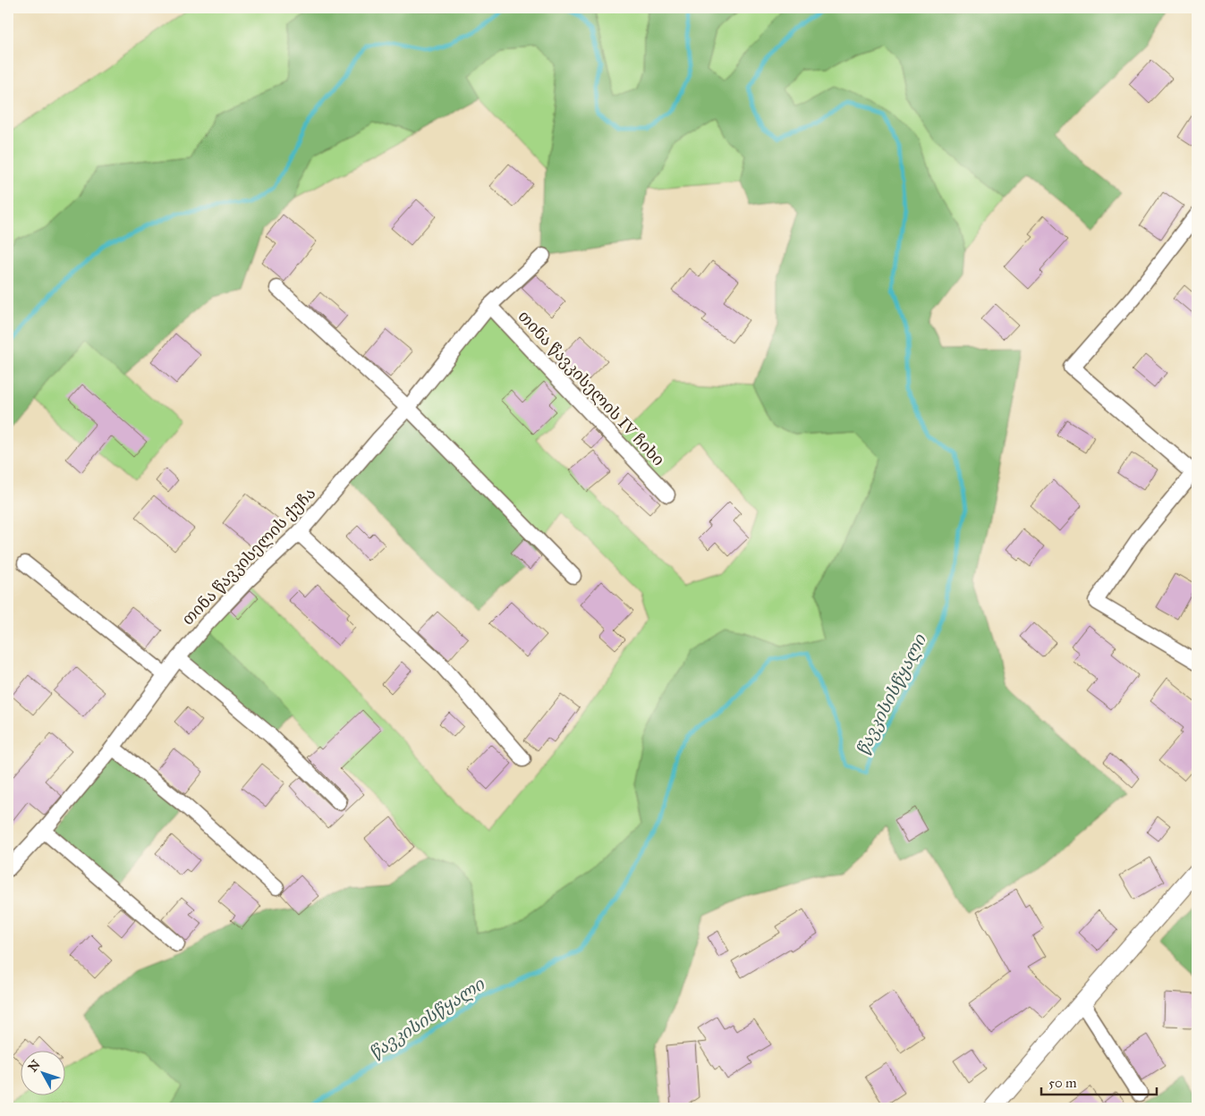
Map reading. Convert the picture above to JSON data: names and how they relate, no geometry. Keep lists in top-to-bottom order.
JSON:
{
  "streets": {
    "street": ["თინა წავკისელის IV ჩიხი", "თინა წავკისელის ქუჩა"]
  },
  "crossings": [
    ["თინა წავკისელის IV ჩიხი", "თინა წავკისელის ქუჩა"]
  ],
  "water": ["წავკისისწყალი"],
  "scale_bar": "50 m",
  "north": "top left"
}
